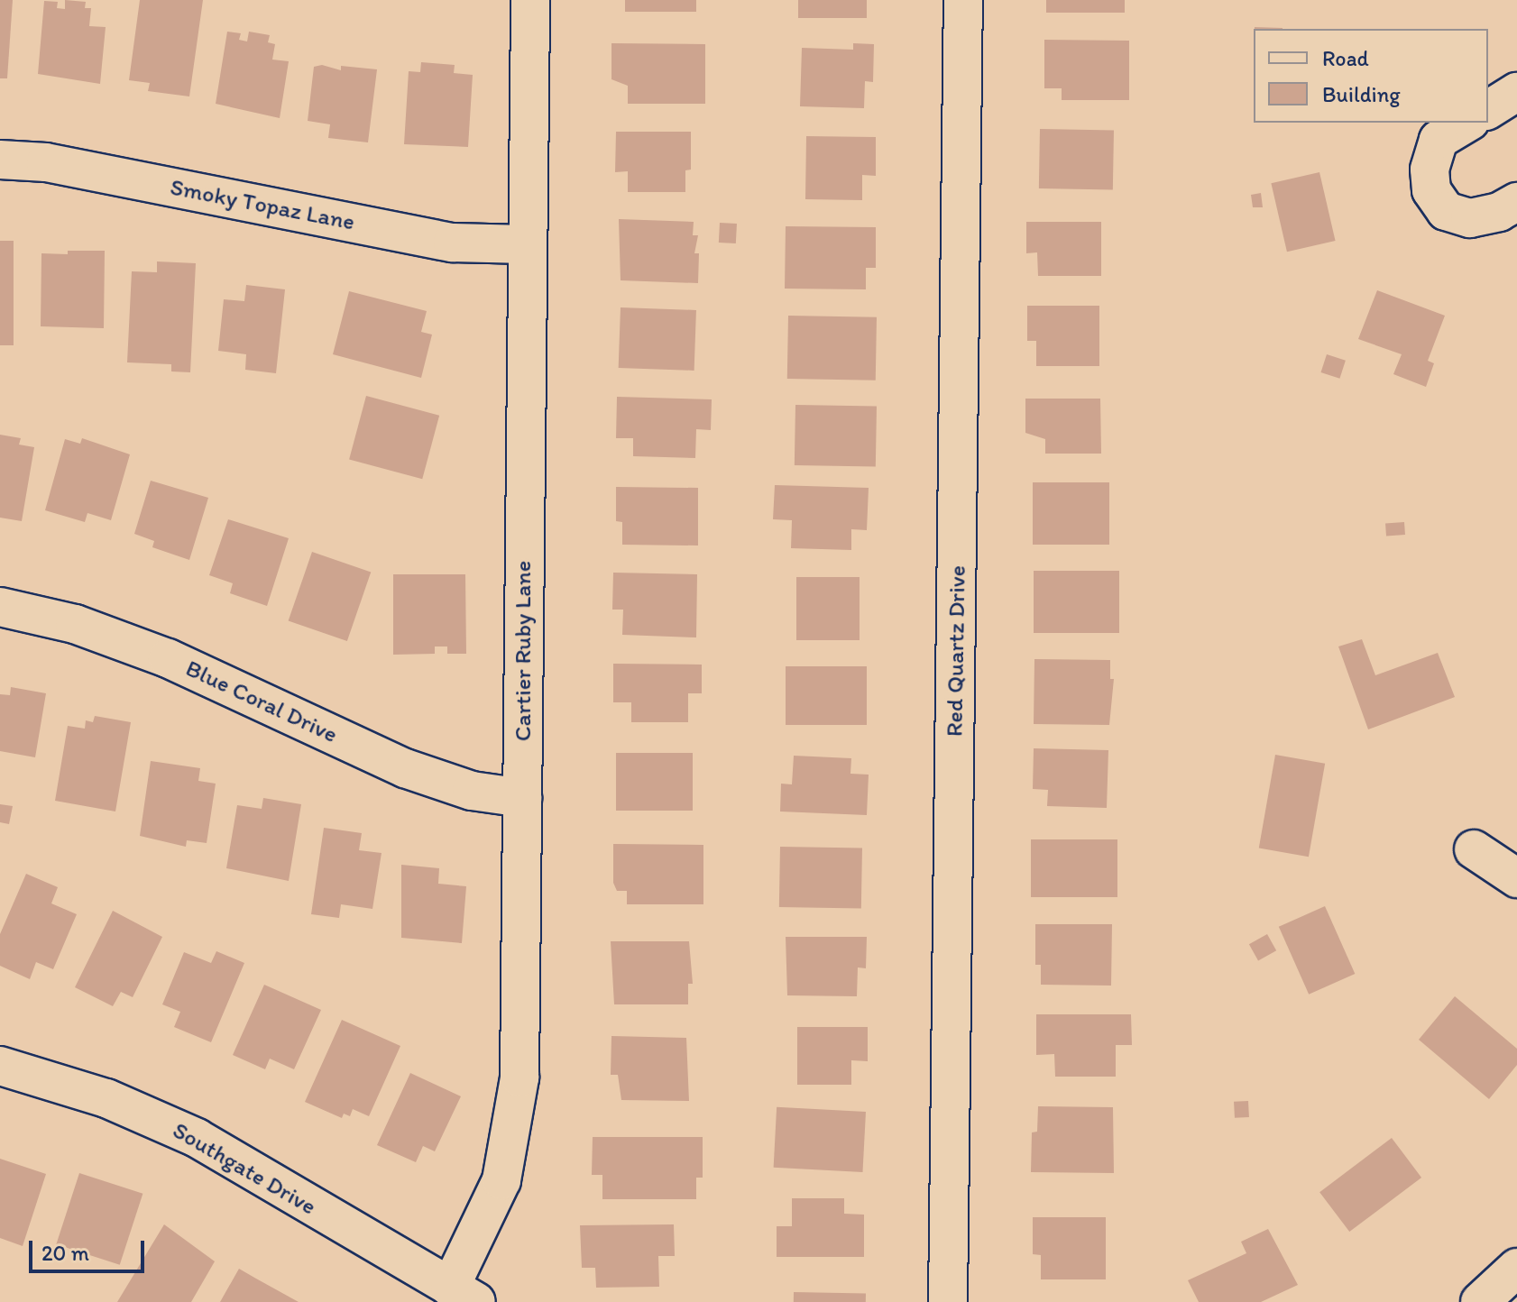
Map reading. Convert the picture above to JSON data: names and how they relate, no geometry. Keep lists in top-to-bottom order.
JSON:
{
  "streets": {
    "street": [
      "Smoky Topaz Lane",
      "Cartier Ruby Lane",
      "Red Quartz Drive",
      "Blue Coral Drive",
      "Southgate Drive"
    ]
  },
  "crossings": [
    ["Smoky Topaz Lane", "Cartier Ruby Lane"],
    ["Cartier Ruby Lane", "Blue Coral Drive"],
    ["Cartier Ruby Lane", "Southgate Drive"]
  ],
  "legend": ["Road", "Building"],
  "scale_bar": "20 m"
}
